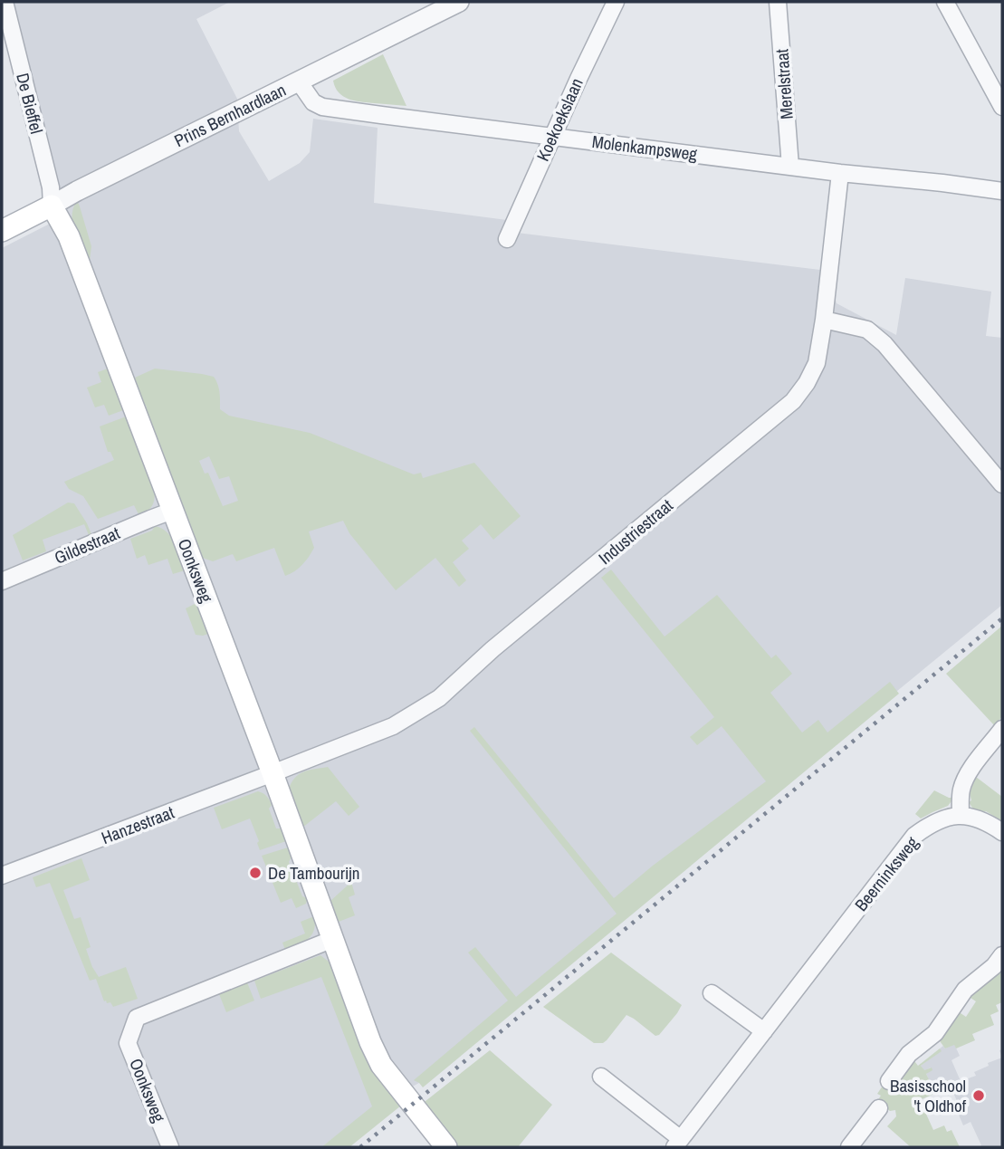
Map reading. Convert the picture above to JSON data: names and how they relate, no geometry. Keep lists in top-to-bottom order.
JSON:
{
  "streets": {
    "main road": ["Prins Bernhardlaan", "Oonksweg"],
    "street": [
      "Merelstraat",
      "De Bieffel",
      "Koekoekslaan",
      "Molenkampsweg",
      "Industriestraat",
      "Gildestraat",
      "Hanzestraat",
      "Beerninksweg"
    ]
  },
  "crossings": [
    ["Merelstraat", "Molenkampsweg"],
    ["De Bieffel", "Prins Bernhardlaan"],
    ["De Bieffel", "Oonksweg"],
    ["Prins Bernhardlaan", "Molenkampsweg"],
    ["Prins Bernhardlaan", "Oonksweg"],
    ["Koekoekslaan", "Molenkampsweg"],
    ["Molenkampsweg", "Industriestraat"],
    ["Industriestraat", "Oonksweg"],
    ["Industriestraat", "Hanzestraat"],
    ["Gildestraat", "Oonksweg"],
    ["Oonksweg", "Hanzestraat"]
  ],
  "places": ["De Tambourijn", "Basisschool 't Oldhof"]
}
